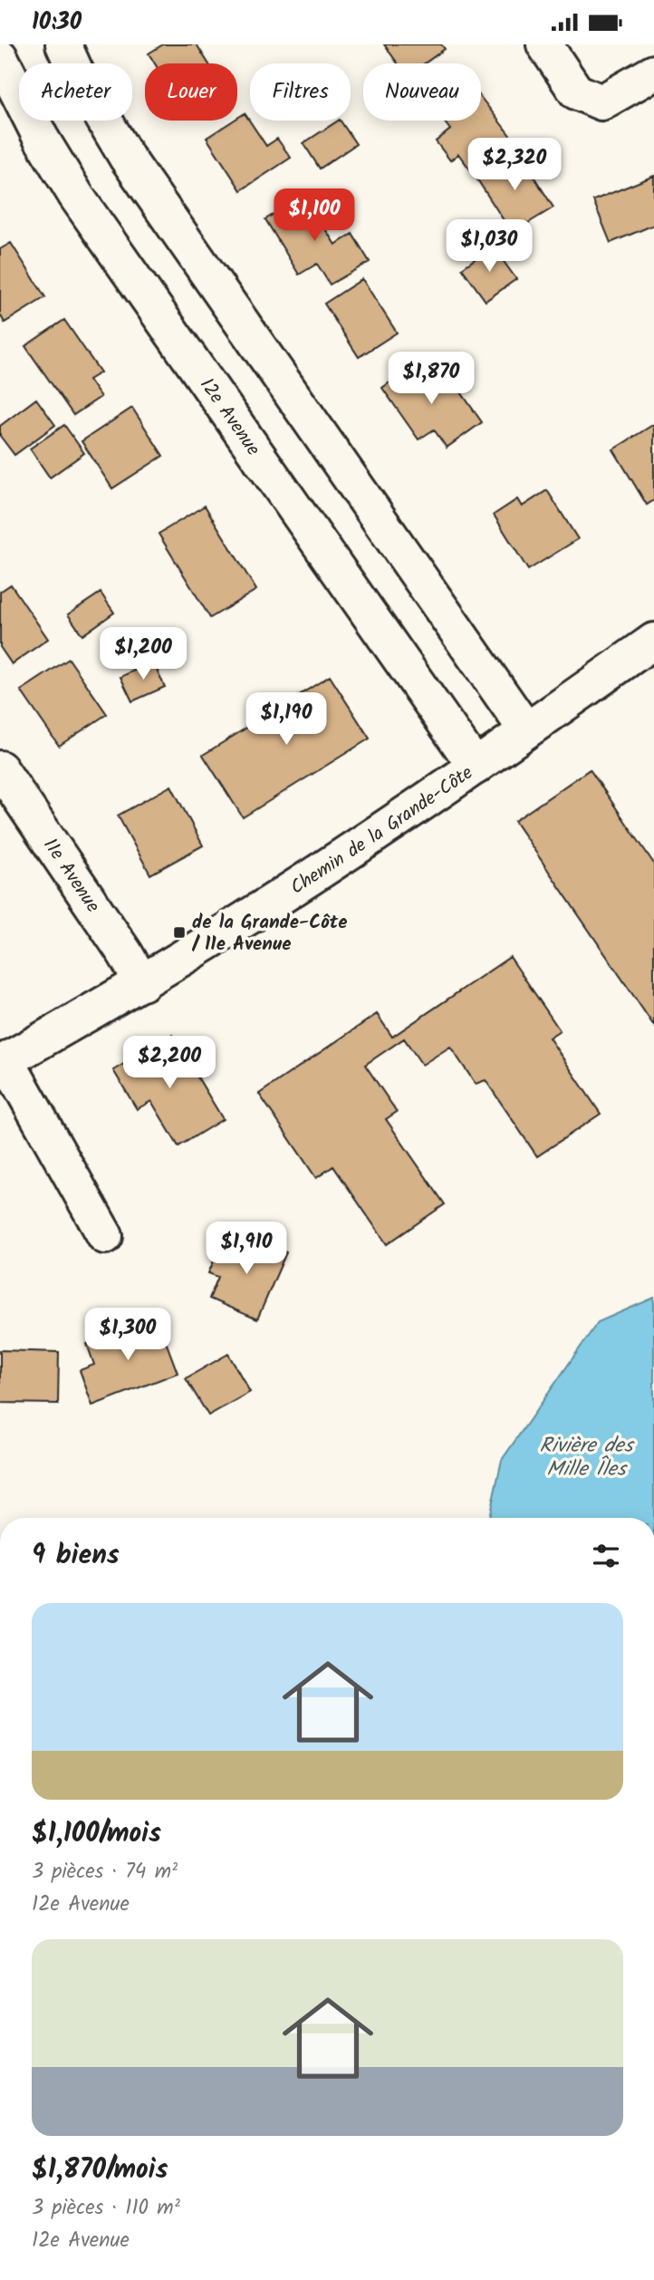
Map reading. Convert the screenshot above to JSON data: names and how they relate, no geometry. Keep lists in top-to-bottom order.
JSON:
{
  "streets": {
    "street": ["12e Avenue", "Chemin de la Grande-Côte", "11e Avenue"]
  },
  "crossings": [
    ["12e Avenue", "Chemin de la Grande-Côte"],
    ["Chemin de la Grande-Côte", "11e Avenue"]
  ],
  "water": ["Rivière des Mille Îles"],
  "places": {
    "transit": ["de la Grande-Côte / 11e Avenue"]
  },
  "page": {
    "status": "10:30",
    "chip": [
      "Acheter",
      "Louer",
      "Filtres",
      "Nouveau"
    ],
    "price": [
      "$2,320",
      "$1,100",
      "$1,030",
      "$1,870",
      "$1,200",
      "$1,190",
      "$2,200",
      "$1,910",
      "$1,300"
    ],
    "heading": "9 biens",
    "list": [
      {
        "name": "$1,100/mois",
        "note": "3 pièces · 74 m² · 12e Avenue"
      },
      {
        "name": "$1,870/mois",
        "note": "3 pièces · 110 m² · 12e Avenue"
      }
    ]
  }
}
